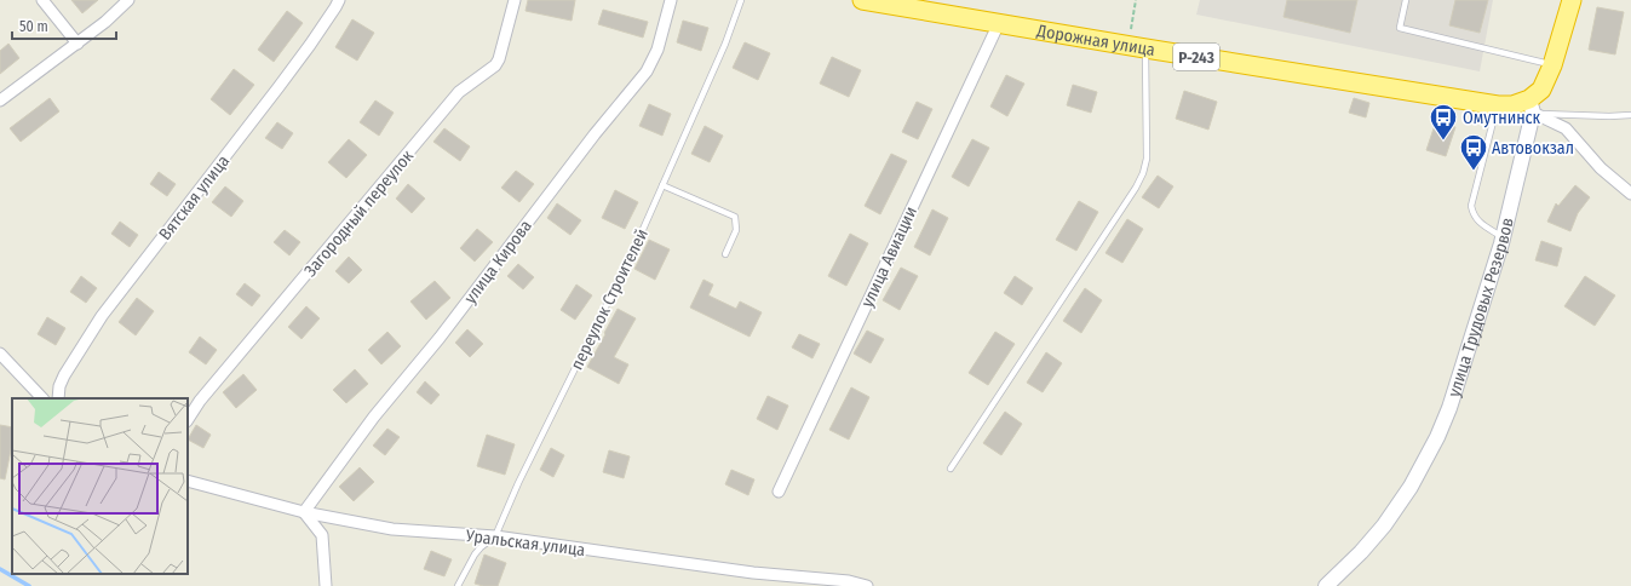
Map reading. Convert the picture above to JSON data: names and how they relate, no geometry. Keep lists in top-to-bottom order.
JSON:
{
  "streets": {
    "highway": ["Дорожная улица", "Р-243", "улица Трудовых Резервов"],
    "street": [
      "Вятская улица",
      "Загородный переулок",
      "улица Авиации",
      "улица Кирова",
      "Уральская улица"
    ],
    "lane": ["переулок Строителей"]
  },
  "crossings": [
    ["Дорожная улица", "улица Авиации"],
    ["Дорожная улица", "улица Трудовых Резервов"],
    ["улица Кирова", "Уральская улица"],
    ["переулок Строителей", "Уральская улица"]
  ],
  "places": {
    "bus stop": ["Омутнинск", "Автовокзал"]
  },
  "scale_bar": "50 m"
}
